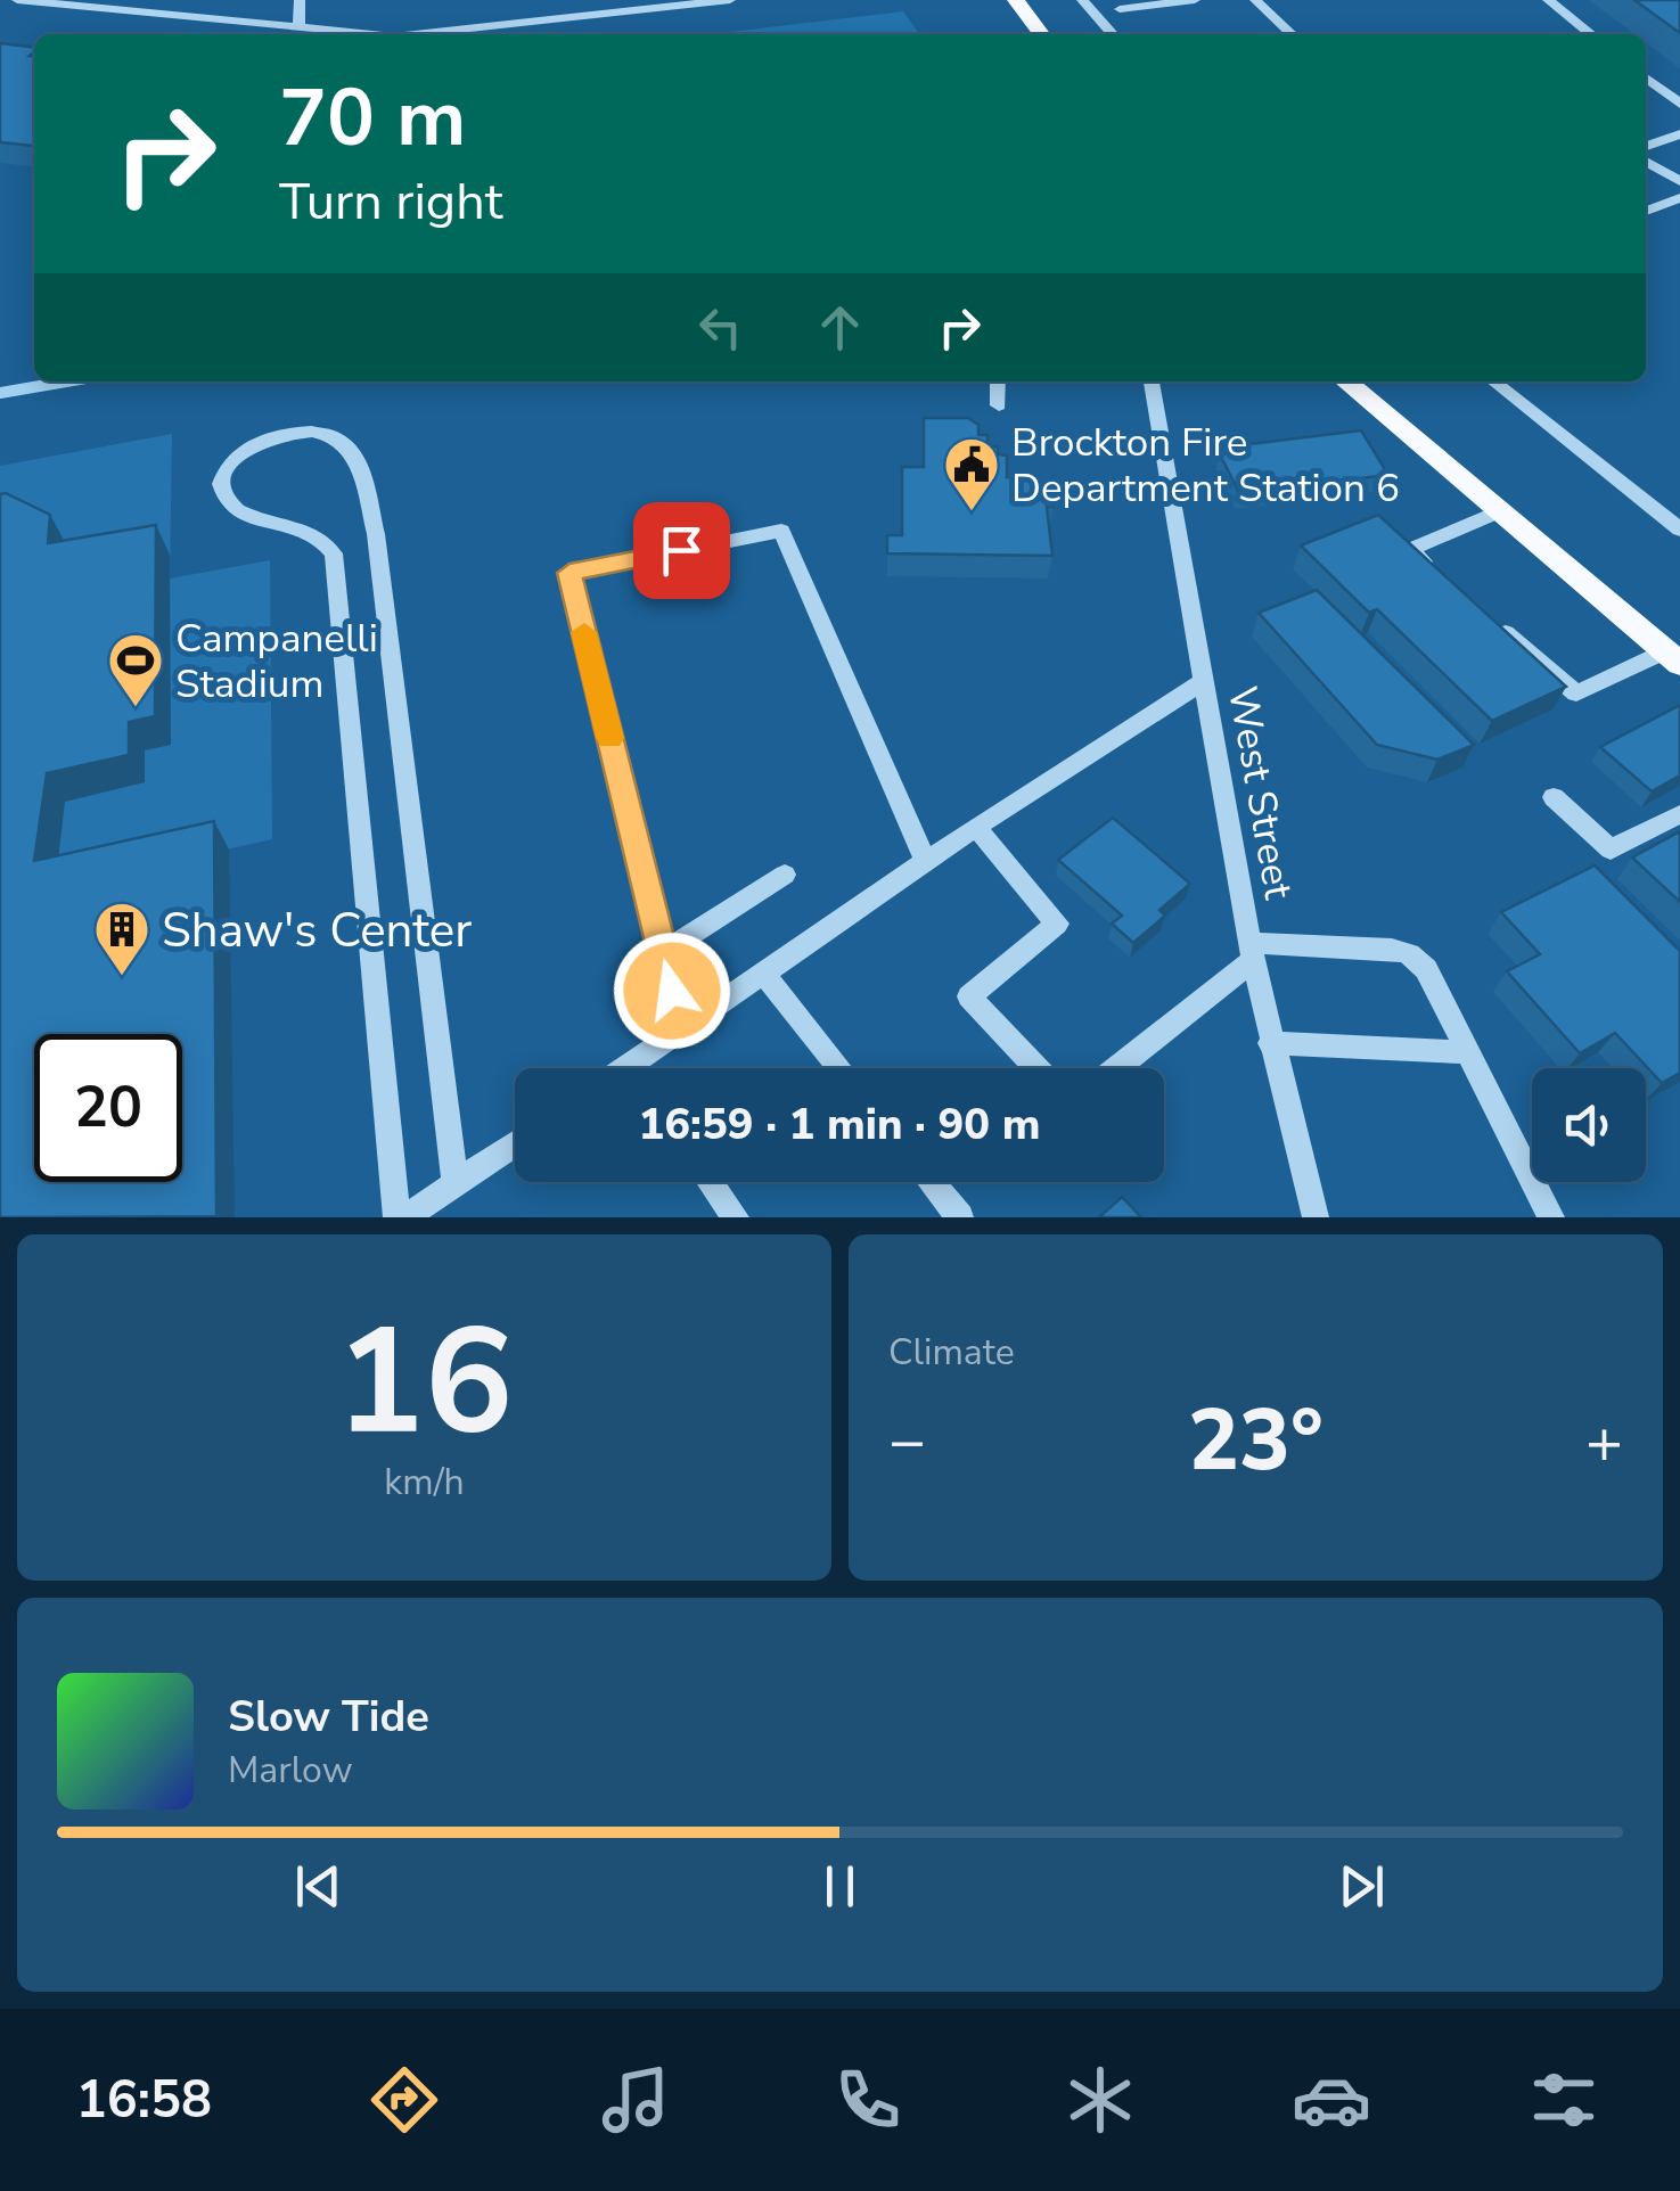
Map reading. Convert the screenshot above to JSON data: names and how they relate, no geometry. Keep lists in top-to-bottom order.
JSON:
{
  "streets": {
    "street": ["West Street"]
  },
  "places": {
    "public building": ["Brockton Fire Department Station 6"],
    "sports": ["Campanelli Stadium"],
    "building": ["Shaw's Center"]
  },
  "page": {
    "turn": ["70 m", "Turn right"],
    "limit": "20",
    "trip": "16:59 · 1 min · 90 m",
    "tile": [
      ["16", "km/h"],
      "Climate"
    ],
    "heat": ["−", "23°", "+"],
    "song": ["Slow Tide", "Marlow"],
    "tabs": "16:58"
  }
}
